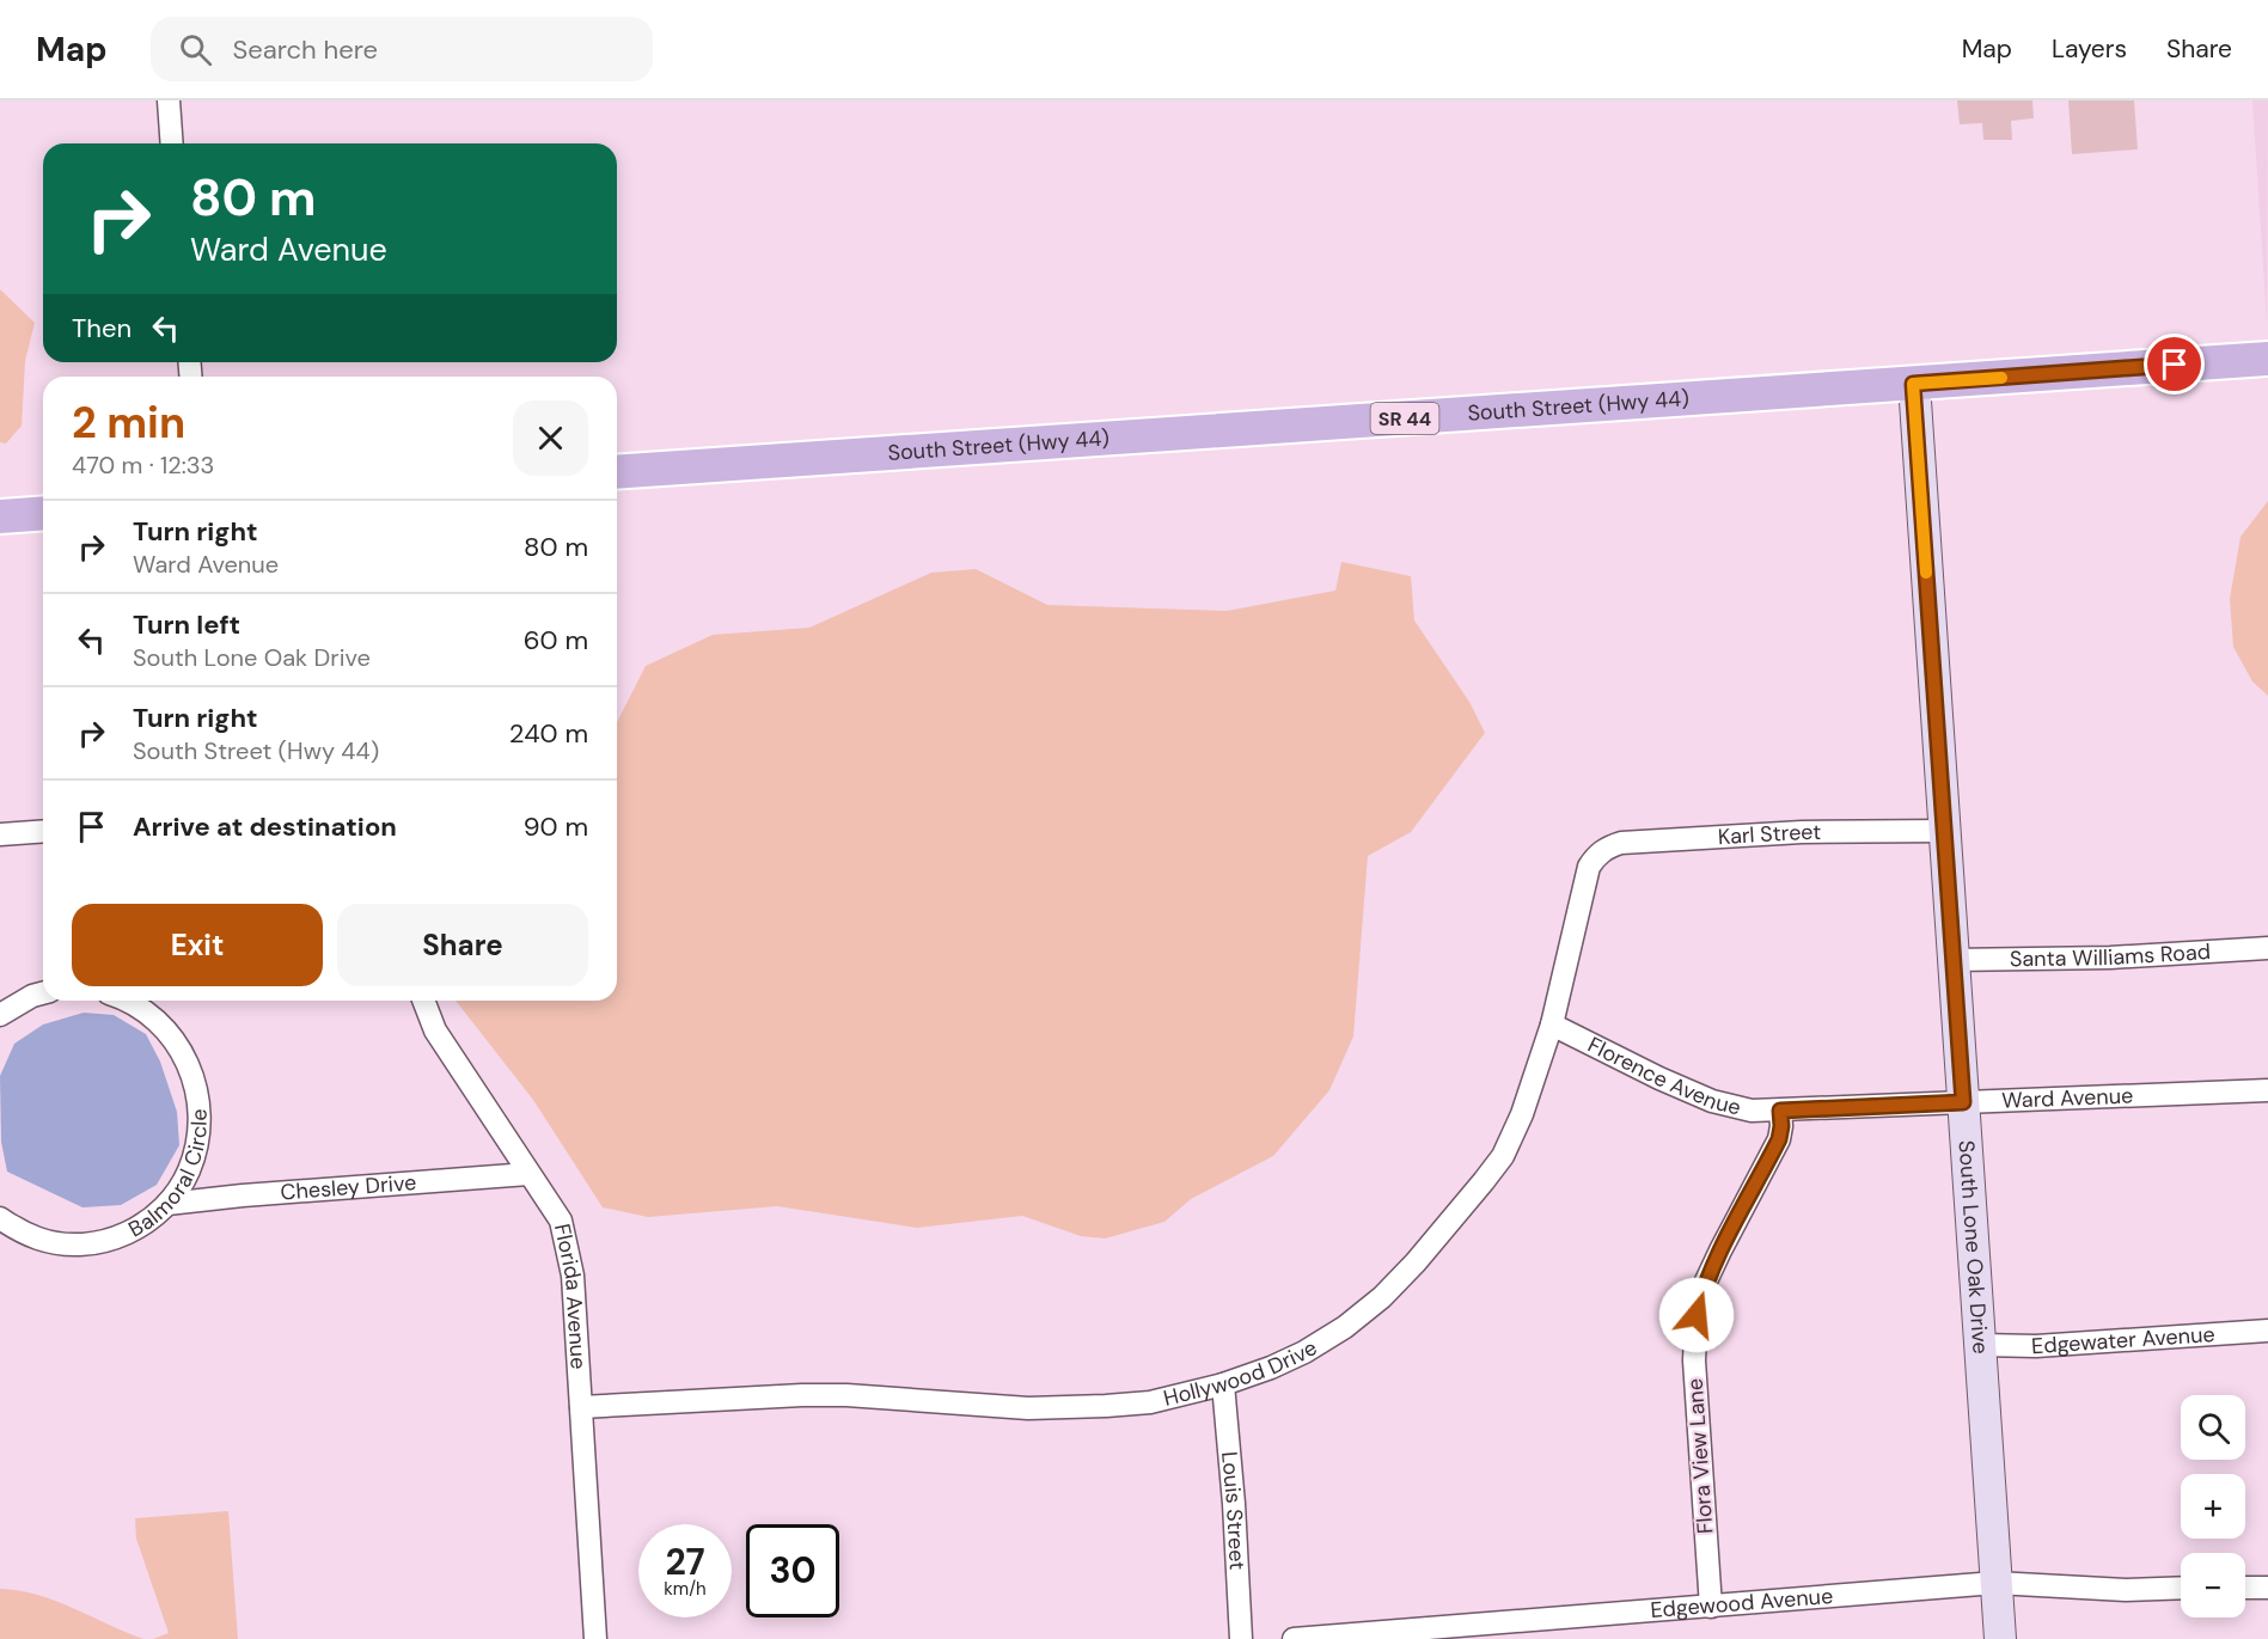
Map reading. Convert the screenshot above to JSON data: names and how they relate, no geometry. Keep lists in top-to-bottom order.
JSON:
{
  "streets": {
    "main road": ["South Street (Hwy 44)", "SR 44"],
    "street": [
      "Karl Street",
      "Santa Williams Road",
      "Florence Avenue",
      "Ward Avenue",
      "Balmoral Circle",
      "Chesley Drive",
      "South Lone Oak Drive",
      "Florida Avenue",
      "Edgewater Avenue",
      "Hollywood Drive",
      "Flora View Lane",
      "Louis Street",
      "Edgewood Avenue"
    ]
  },
  "crossings": [
    ["South Street (Hwy 44)", "South Lone Oak Drive"],
    ["Karl Street", "South Lone Oak Drive"],
    ["Karl Street", "Hollywood Drive"],
    ["Santa Williams Road", "South Lone Oak Drive"],
    ["Florence Avenue", "Ward Avenue"],
    ["Florence Avenue", "Hollywood Drive"],
    ["Florence Avenue", "Flora View Lane"],
    ["Ward Avenue", "South Lone Oak Drive"],
    ["Ward Avenue", "Flora View Lane"],
    ["Balmoral Circle", "Chesley Drive"],
    ["Chesley Drive", "Florida Avenue"],
    ["South Lone Oak Drive", "Edgewater Avenue"],
    ["South Lone Oak Drive", "Edgewood Avenue"],
    ["Florida Avenue", "Hollywood Drive"],
    ["Hollywood Drive", "Louis Street"],
    ["Flora View Lane", "Edgewood Avenue"]
  ],
  "page": {
    "header": "Map",
    "search": "Search here",
    "nav": ["Map", "Layers", "Share"],
    "turn": ["80 m", "Ward Avenue"],
    "then": "Then",
    "heading": ["2 min", "470 m · 12:33"],
    "list": [
      {
        "name": "Turn right",
        "note": "Ward Avenue",
        "value": "80 m"
      },
      {
        "name": "Turn left",
        "note": "South Lone Oak Drive",
        "value": "60 m"
      },
      {
        "name": "Turn right",
        "note": "South Street (Hwy 44)",
        "value": "240 m"
      },
      {
        "name": "Arrive at destination",
        "value": "90 m"
      }
    ],
    "buttons": ["Exit", "Share"],
    "map_buttons": ["+", "−"],
    "speed": "27 km/h",
    "limit": "30"
  }
}
